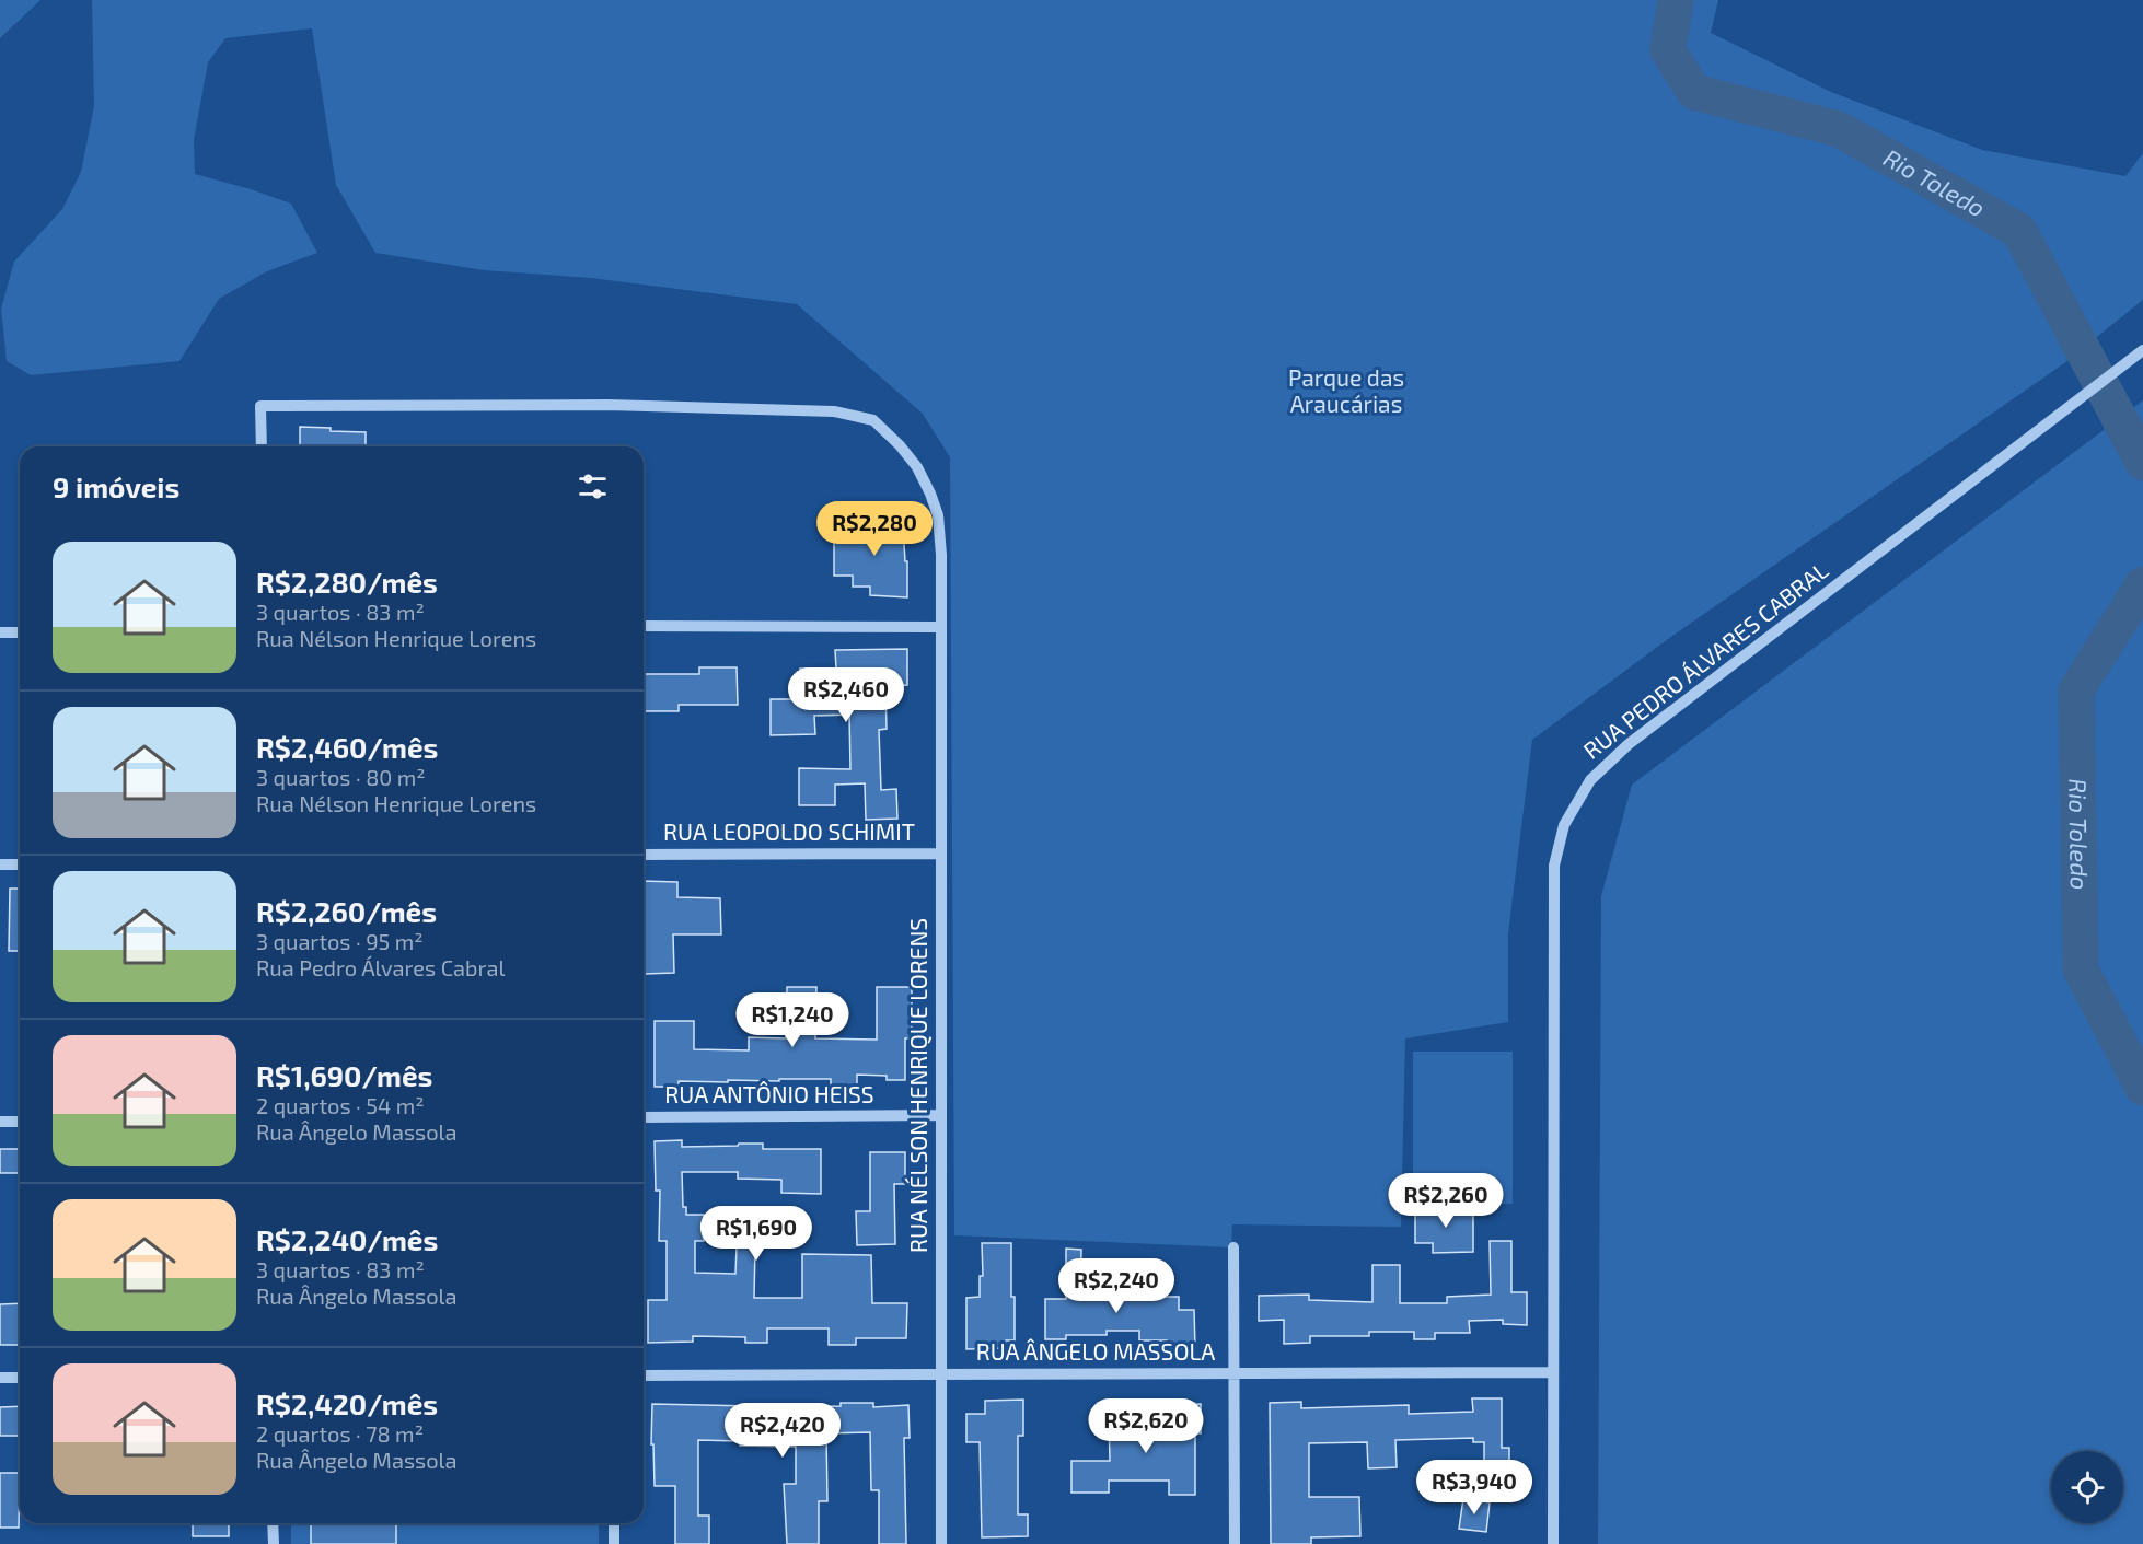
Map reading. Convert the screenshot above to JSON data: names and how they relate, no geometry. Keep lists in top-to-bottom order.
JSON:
{
  "streets": {
    "street": [
      "RUA PEDRO ÁLVARES CABRAL",
      "RUA LEOPOLDO SCHIMIT",
      "RUA NÉLSON HENRIQUE LORENS",
      "RUA ANTÔNIO HEISS",
      "RUA ÂNGELO MASSOLA"
    ]
  },
  "crossings": [
    ["RUA PEDRO ÁLVARES CABRAL", "RUA ÂNGELO MASSOLA"],
    ["RUA LEOPOLDO SCHIMIT", "RUA NÉLSON HENRIQUE LORENS"],
    ["RUA NÉLSON HENRIQUE LORENS", "RUA ANTÔNIO HEISS"],
    ["RUA NÉLSON HENRIQUE LORENS", "RUA ÂNGELO MASSOLA"]
  ],
  "water": ["Rio Toledo"],
  "parks": ["Parque das Araucárias"],
  "page": {
    "heading": "9 imóveis",
    "price": [
      "R$2,280",
      "R$2,460",
      "R$1,240",
      "R$2,260",
      "R$1,690",
      "R$2,240",
      "R$2,620",
      "R$2,420",
      "R$3,940"
    ],
    "list": [
      {
        "name": "R$2,280/mês",
        "note": "3 quartos · 83 m² · Rua Nélson Henrique Lorens"
      },
      {
        "name": "R$2,460/mês",
        "note": "3 quartos · 80 m² · Rua Nélson Henrique Lorens"
      },
      {
        "name": "R$2,260/mês",
        "note": "3 quartos · 95 m² · Rua Pedro Álvares Cabral"
      },
      {
        "name": "R$1,690/mês",
        "note": "2 quartos · 54 m² · Rua Ângelo Massola"
      },
      {
        "name": "R$2,240/mês",
        "note": "3 quartos · 83 m² · Rua Ângelo Massola"
      },
      {
        "name": "R$2,420/mês",
        "note": "2 quartos · 78 m² · Rua Ângelo Massola"
      }
    ]
  }
}
